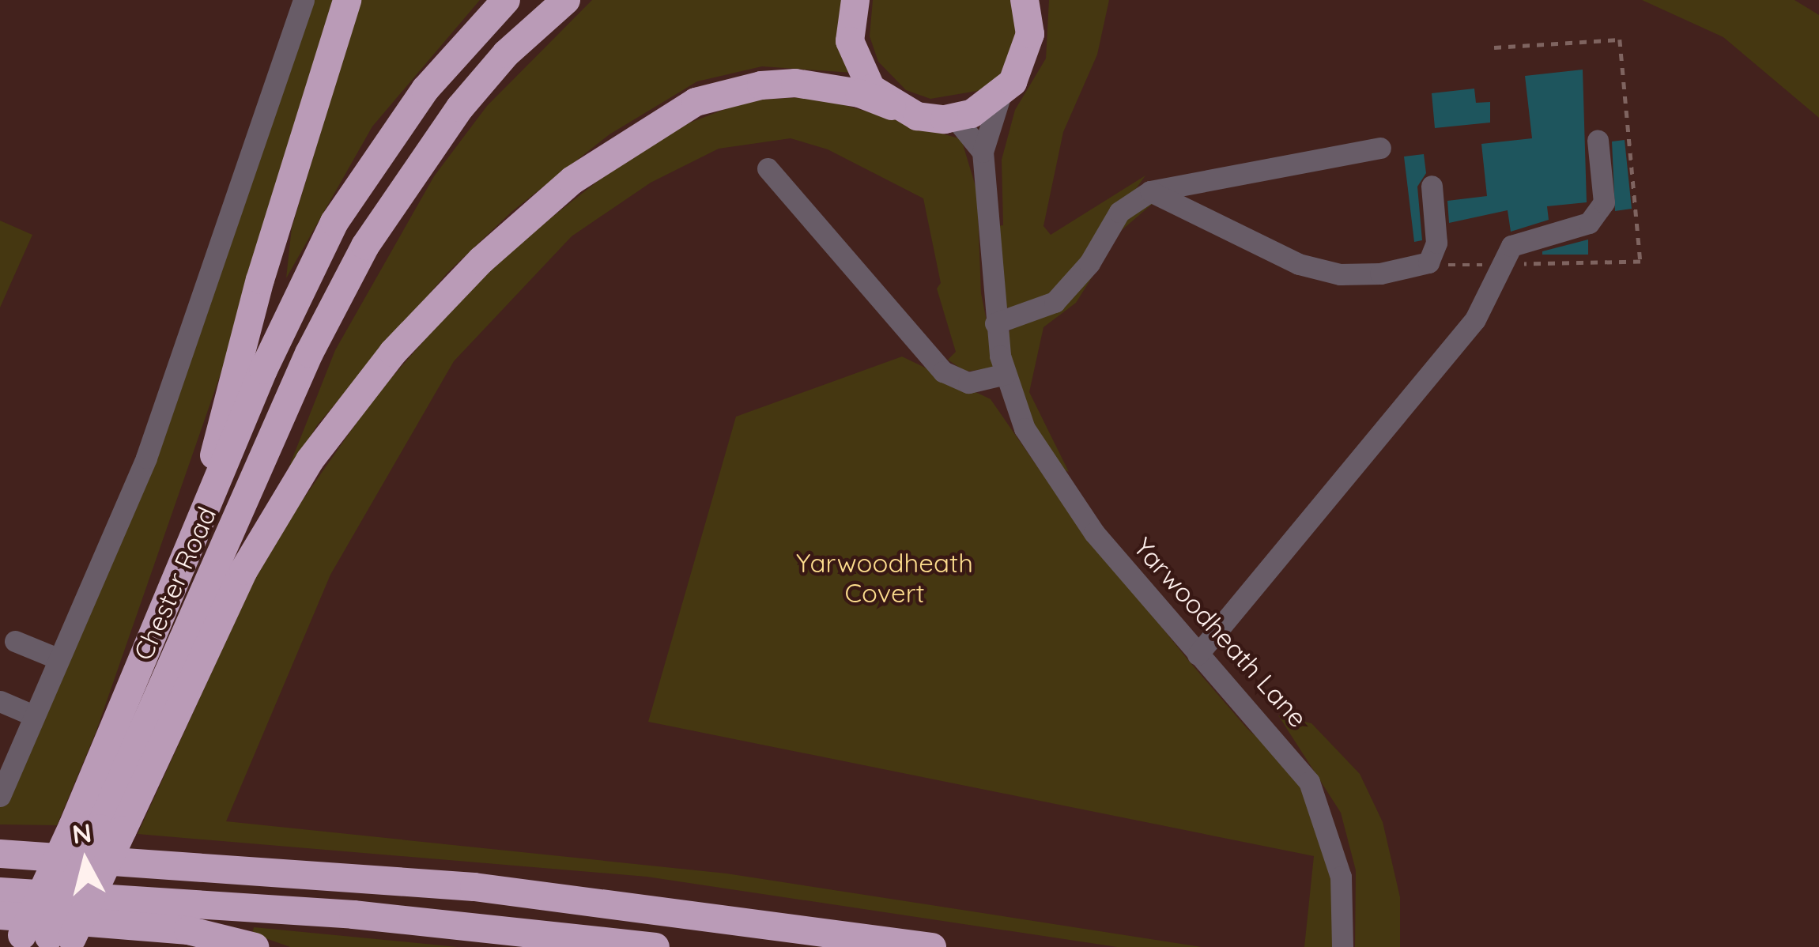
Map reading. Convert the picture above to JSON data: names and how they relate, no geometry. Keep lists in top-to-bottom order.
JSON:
{
  "streets": {
    "highway": ["Chester Road"],
    "street": ["Yarwoodheath Lane"]
  },
  "parks": ["Yarwoodheath Covert"],
  "north": "top"
}
